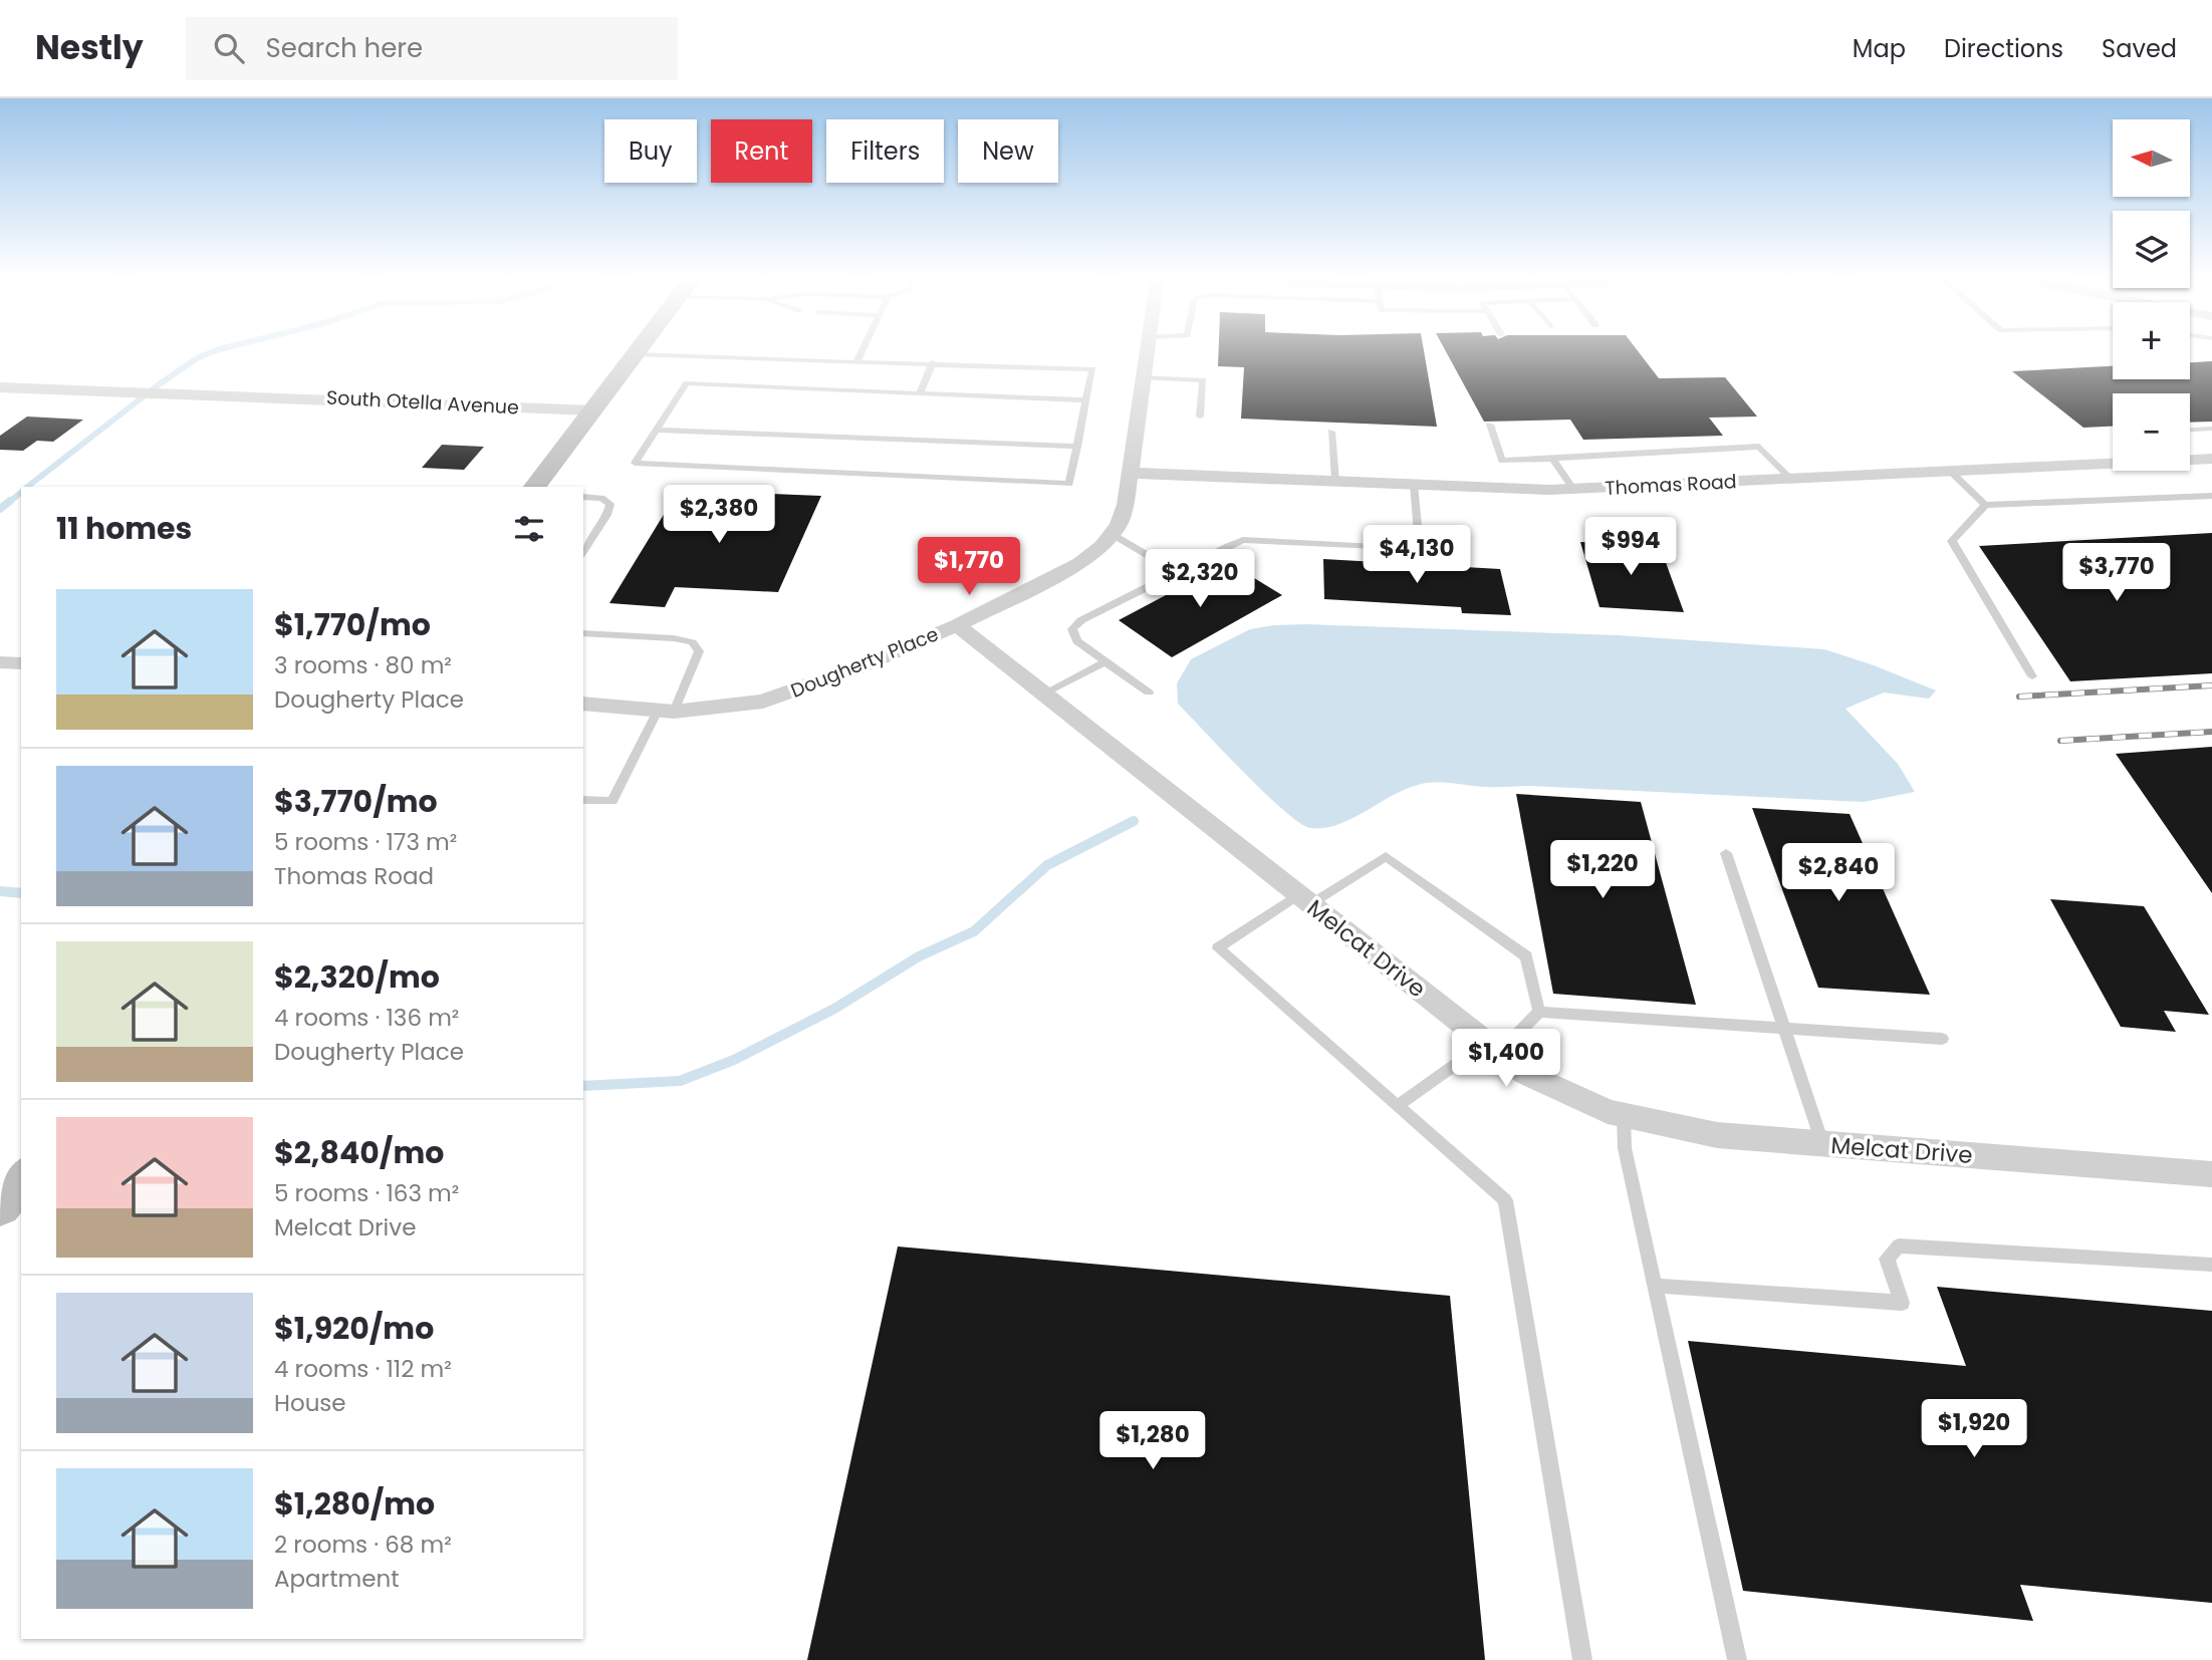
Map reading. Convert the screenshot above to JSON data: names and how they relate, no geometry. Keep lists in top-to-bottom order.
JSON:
{
  "streets": {
    "street": [
      "South Otella Avenue",
      "Thomas Road",
      "Dougherty Place",
      "Melcat Drive"
    ]
  },
  "crossings": [
    ["Thomas Road", "Dougherty Place"],
    ["Dougherty Place", "Melcat Drive"]
  ],
  "north": "left",
  "page": {
    "header": "Nestly",
    "search": "Search here",
    "nav": ["Map", "Directions", "Saved"],
    "map_buttons": ["+", "−"],
    "chip": [
      "Buy",
      "Rent",
      "Filters",
      "New"
    ],
    "price": [
      "$2,380",
      "$994",
      "$4,130",
      "$1,770",
      "$3,770",
      "$2,320",
      "$1,220",
      "$2,840",
      "$1,400",
      "$1,920",
      "$1,280"
    ],
    "heading": "11 homes",
    "list": [
      {
        "name": "$1,770/mo",
        "note": "3 rooms · 80 m² · Dougherty Place"
      },
      {
        "name": "$3,770/mo",
        "note": "5 rooms · 173 m² · Thomas Road"
      },
      {
        "name": "$2,320/mo",
        "note": "4 rooms · 136 m² · Dougherty Place"
      },
      {
        "name": "$2,840/mo",
        "note": "5 rooms · 163 m² · Melcat Drive"
      },
      {
        "name": "$1,920/mo",
        "note": "4 rooms · 112 m² · House"
      },
      {
        "name": "$1,280/mo",
        "note": "2 rooms · 68 m² · Apartment"
      }
    ]
  }
}
